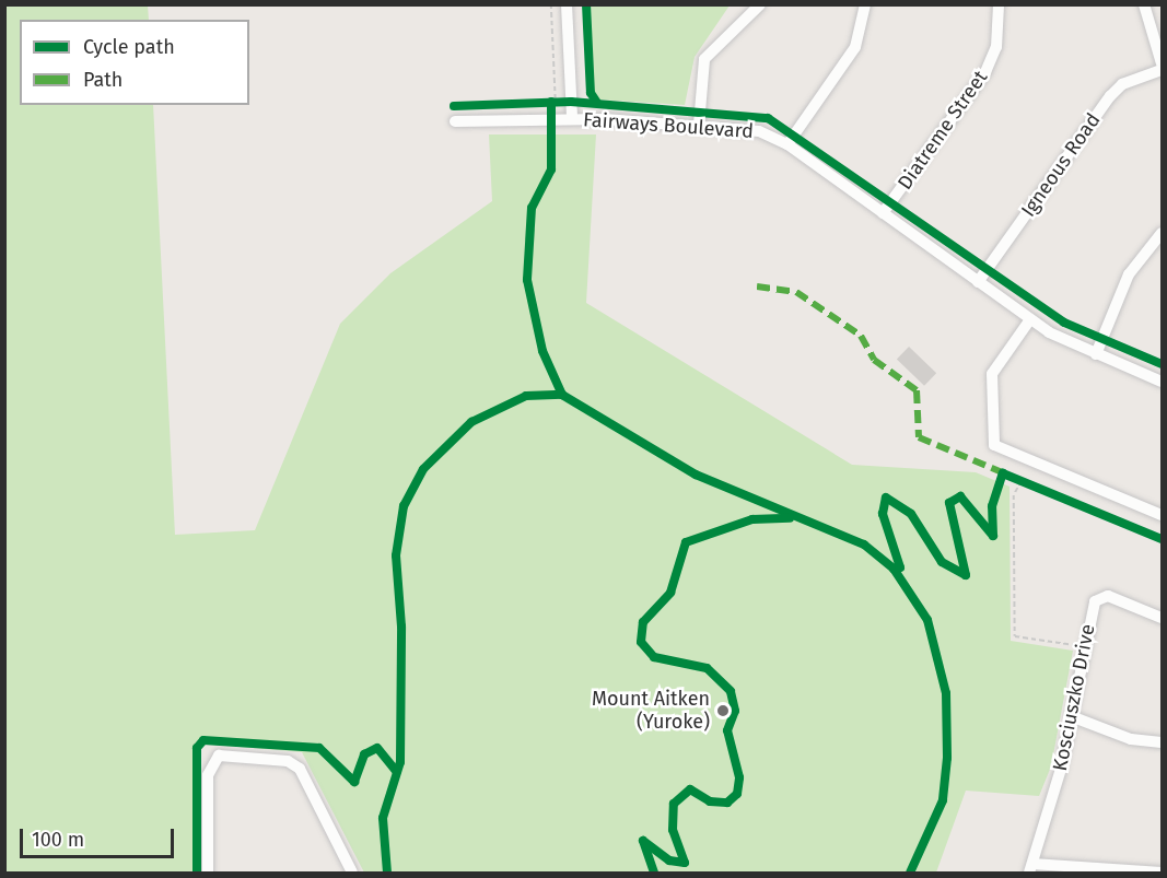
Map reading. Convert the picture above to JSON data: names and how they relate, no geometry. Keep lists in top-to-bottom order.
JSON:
{
  "streets": {
    "street": [
      "Fairways Boulevard",
      "Diatreme Street",
      "Igneous Road",
      "Kosciuszko Drive"
    ]
  },
  "crossings": [
    ["Fairways Boulevard", "Diatreme Street"],
    ["Fairways Boulevard", "Igneous Road"]
  ],
  "places": ["Mount Aitken (Yuroke)"],
  "legend": ["Cycle path", "Path"],
  "scale_bar": "100 m"
}
